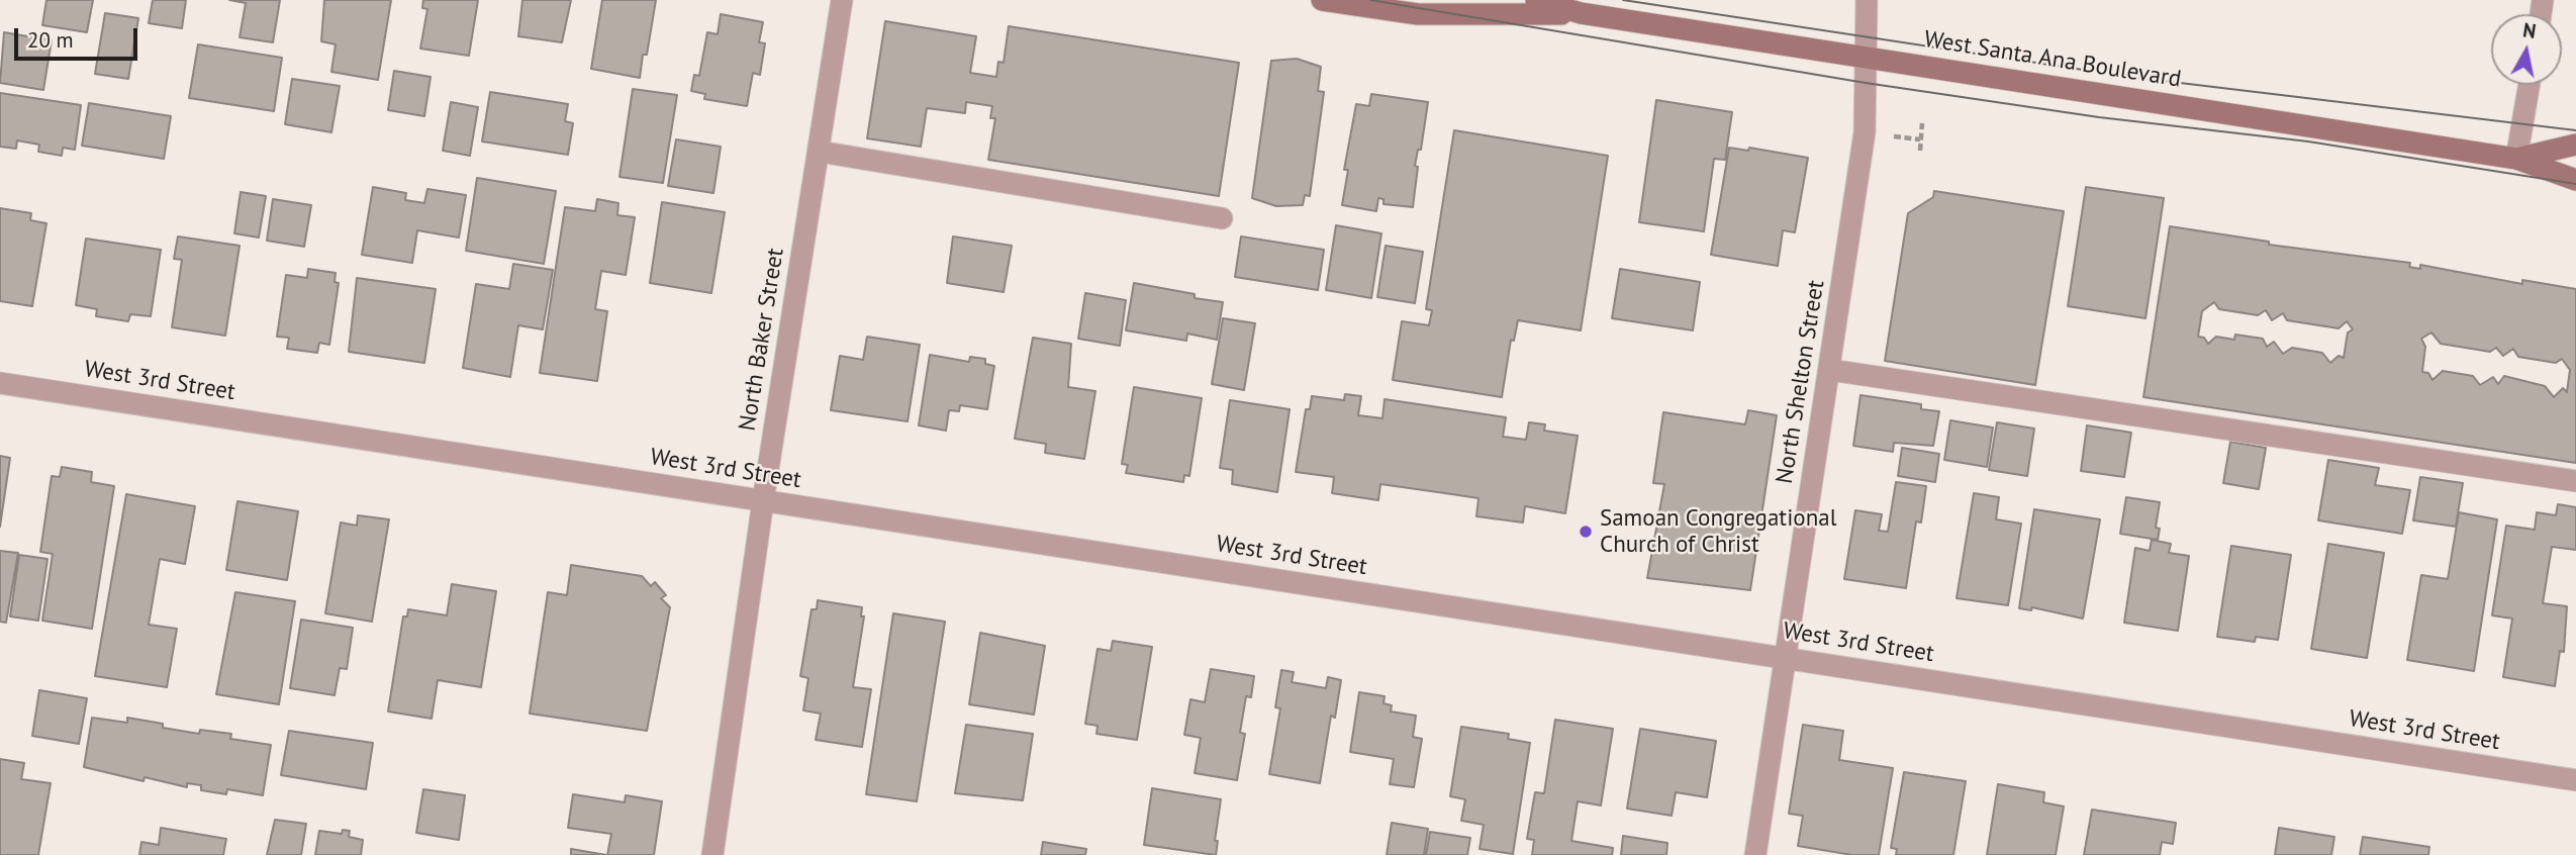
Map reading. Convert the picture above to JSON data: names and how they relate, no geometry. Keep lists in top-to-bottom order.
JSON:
{
  "streets": {
    "main road": ["West Santa Ana Boulevard"],
    "street": ["North Baker Street", "West 3rd Street", "North Shelton Street"]
  },
  "crossings": [
    ["West Santa Ana Boulevard", "North Shelton Street"],
    ["North Baker Street", "West 3rd Street"],
    ["West 3rd Street", "North Shelton Street"]
  ],
  "places": ["Samoan Congregational Church of Christ"],
  "scale_bar": "20 m",
  "north": "top"
}
